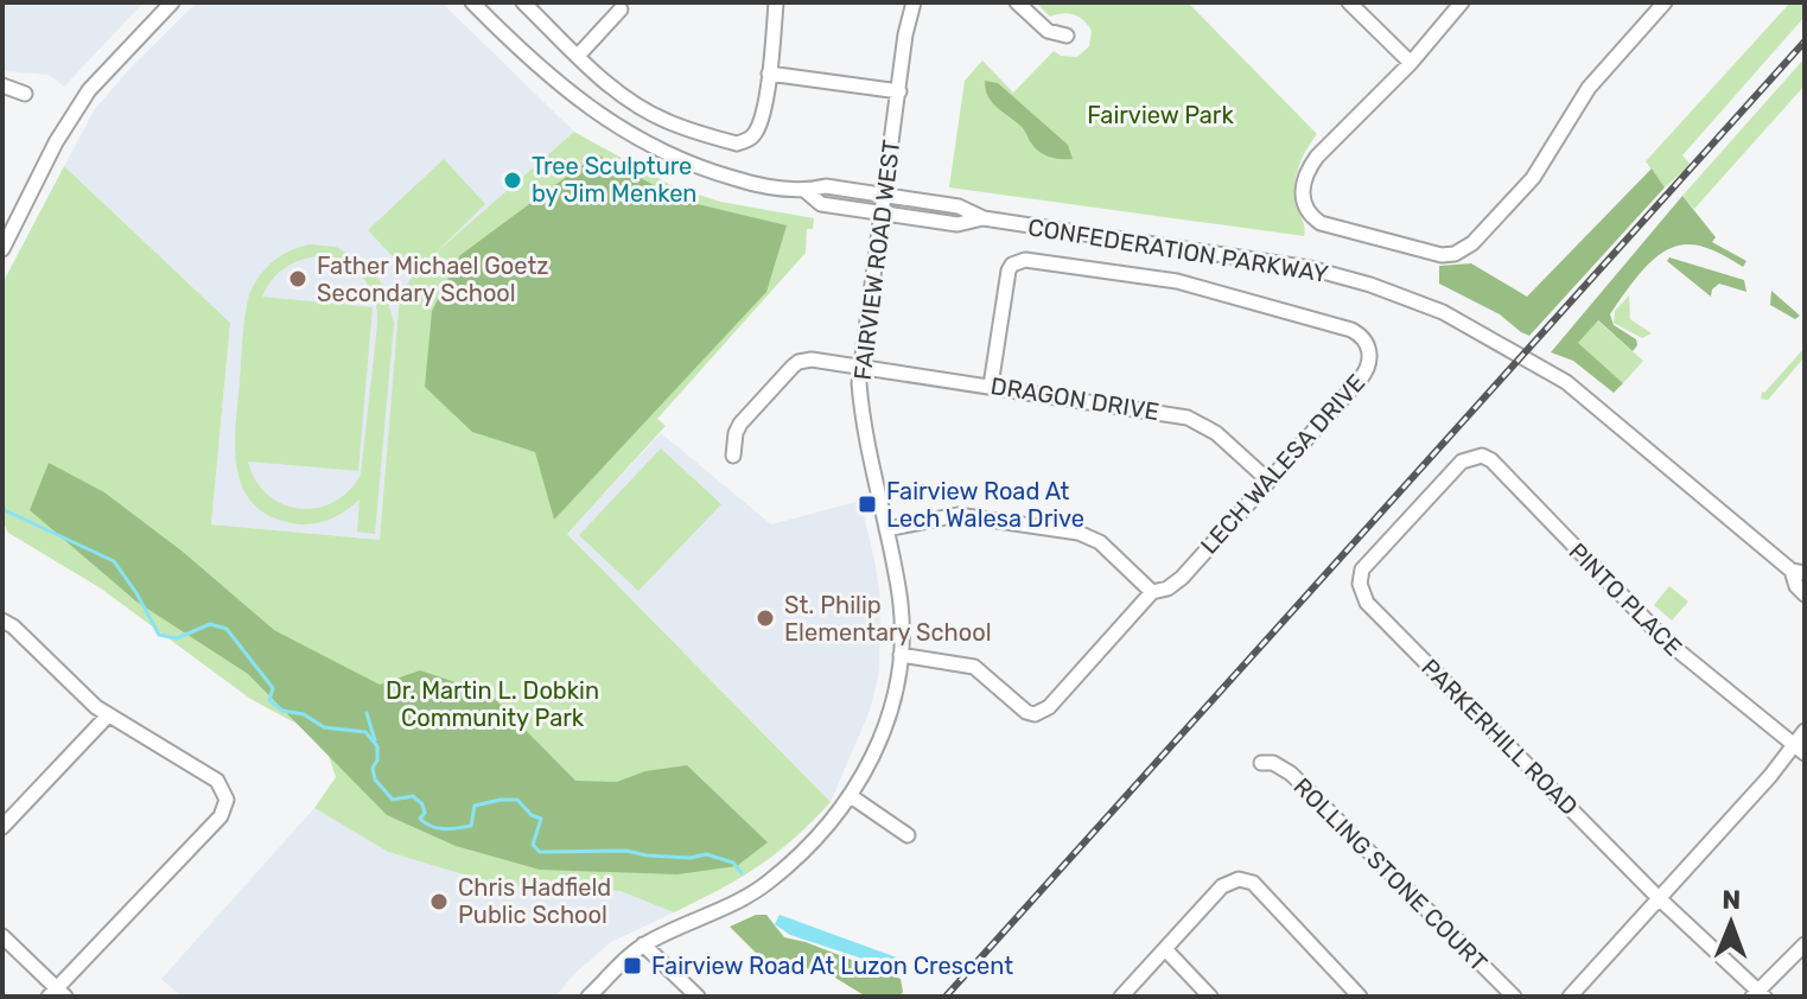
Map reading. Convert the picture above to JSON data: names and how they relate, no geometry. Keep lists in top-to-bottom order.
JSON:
{
  "streets": {
    "street": [
      "CONFEDERATION PARKWAY",
      "FAIRVIEW ROAD WEST",
      "DRAGON DRIVE",
      "LECH WALESA DRIVE",
      "PINTO PLACE",
      "PARKERHILL ROAD",
      "ROLLING STONE COURT"
    ]
  },
  "crossings": [
    ["CONFEDERATION PARKWAY", "FAIRVIEW ROAD WEST"],
    ["FAIRVIEW ROAD WEST", "DRAGON DRIVE"],
    ["FAIRVIEW ROAD WEST", "LECH WALESA DRIVE"],
    ["DRAGON DRIVE", "LECH WALESA DRIVE"],
    ["PINTO PLACE", "PARKERHILL ROAD"]
  ],
  "parks": ["Fairview Park", "Dr. Martin L. Dobkin Community Park"],
  "places": {
    "other": [
      "Tree Sculpture by Jim Menken",
      "Father Michael Goetz Secondary School",
      "St. Philip Elementary School",
      "Chris Hadfield Public School"
    ],
    "transit": ["Fairview Road At Lech Walesa Drive", "Fairview Road At Luzon Crescent"]
  },
  "north": "top"
}
